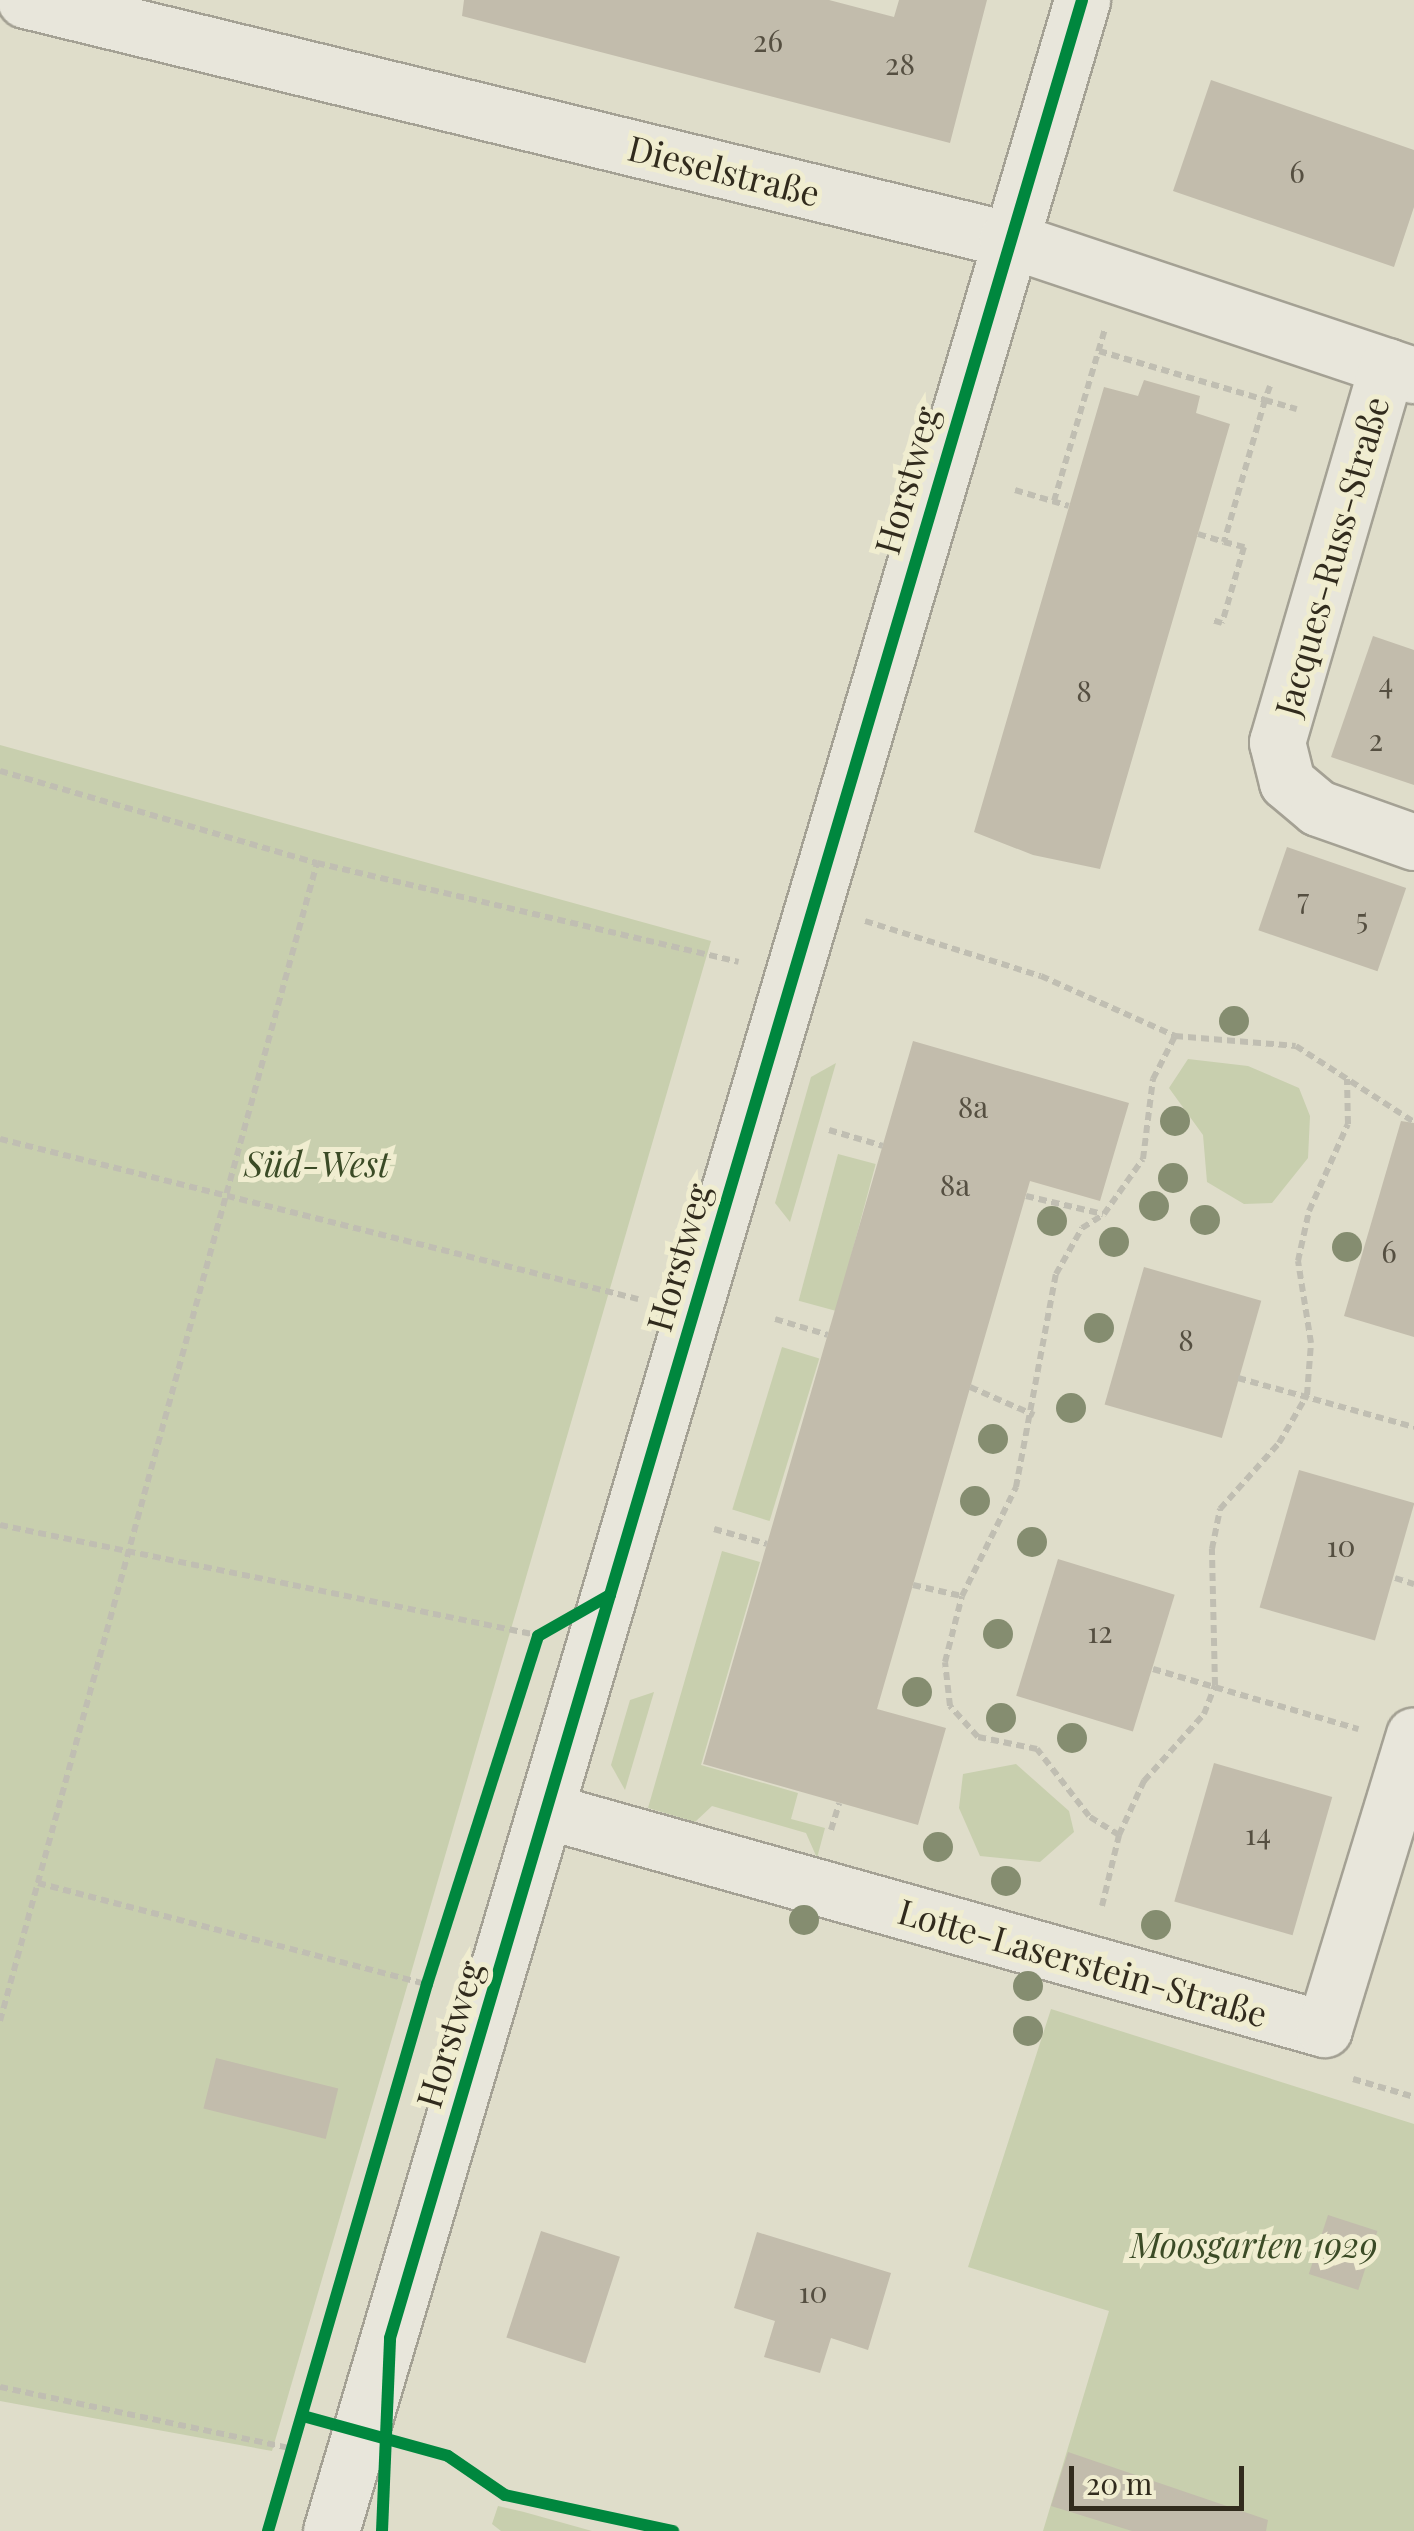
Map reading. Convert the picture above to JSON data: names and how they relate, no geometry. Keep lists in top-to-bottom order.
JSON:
{
  "streets": {
    "street": [
      "Dieselstraße",
      "Horstweg",
      "Jacques-Russ-Straße",
      "Lotte-Laserstein-Straße"
    ]
  },
  "crossings": [
    ["Dieselstraße", "Horstweg"],
    ["Dieselstraße", "Jacques-Russ-Straße"],
    ["Horstweg", "Lotte-Laserstein-Straße"]
  ],
  "parks": ["Süd-West", "Moosgarten 1929"],
  "house_numbers": [
    "26",
    "28",
    "6",
    "4",
    "8",
    "2",
    "7",
    "5",
    "8a",
    "8a",
    "6",
    "8",
    "10",
    "12",
    "14",
    "10"
  ],
  "scale_bar": "20 m"
}
